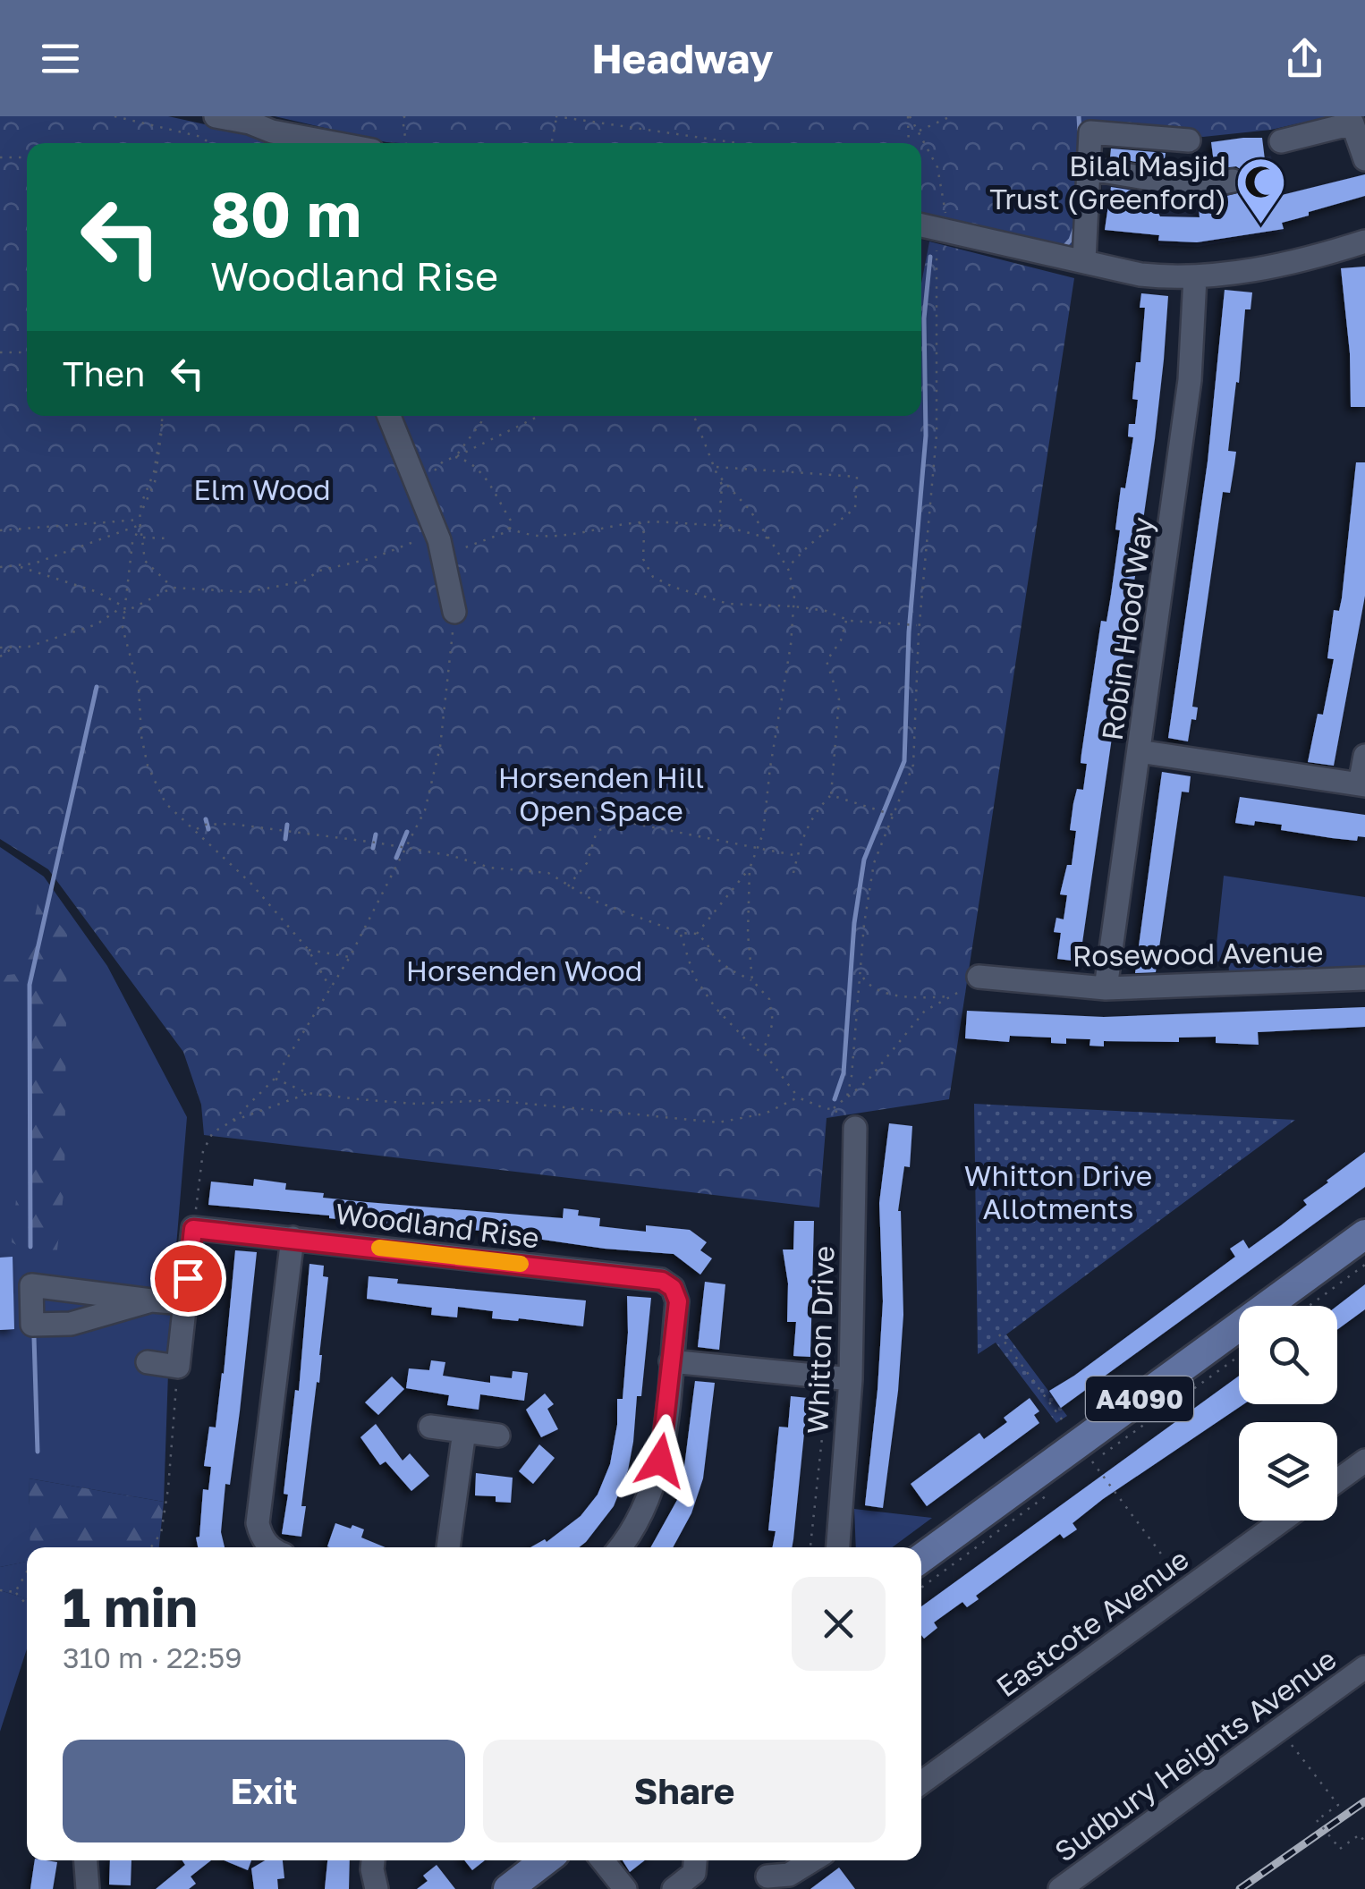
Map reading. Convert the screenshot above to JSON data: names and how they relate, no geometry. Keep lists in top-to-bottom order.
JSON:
{
  "streets": {
    "main road": ["A4090"],
    "street": [
      "Robin Hood Way",
      "Rosewood Avenue",
      "Woodland Rise",
      "Whitton Drive",
      "Eastcote Avenue",
      "Sudbury Heights Avenue"
    ]
  },
  "crossings": [
    ["Robin Hood Way", "Rosewood Avenue"]
  ],
  "parks": [
    "Elm Wood",
    "Horsenden Hill Open Space",
    "Horsenden Wood",
    "Whitton Drive Allotments"
  ],
  "places": {
    "mosque": ["Bilal Masjid Trust (Greenford)"]
  },
  "page": {
    "header": "Headway",
    "turn": ["80 m", "Woodland Rise"],
    "then": "Then",
    "heading": ["1 min", "310 m · 22:59"],
    "buttons": ["Exit", "Share"]
  }
}
